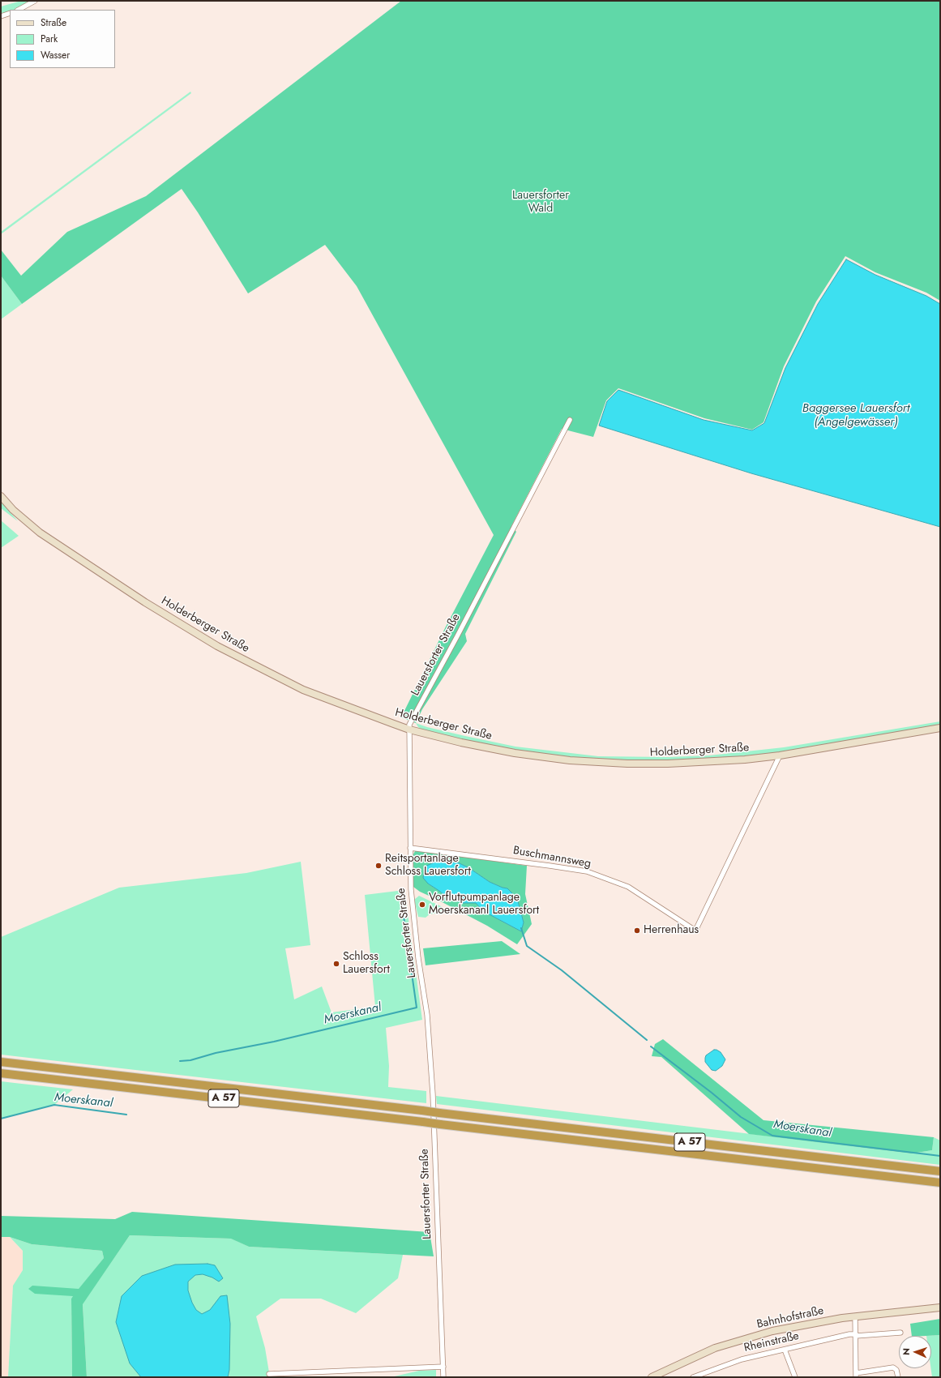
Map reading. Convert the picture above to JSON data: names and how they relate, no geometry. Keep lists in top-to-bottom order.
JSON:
{
  "streets": {
    "highway": ["A 57"],
    "main road": ["Holderberger Straße", "Bahnhofstraße"],
    "street": ["Lauersforter Straße", "Buschmannsweg", "Rheinstraße"]
  },
  "crossings": [
    ["Holderberger Straße", "Lauersforter Straße"],
    ["Holderberger Straße", "Buschmannsweg"],
    ["Lauersforter Straße", "Buschmannsweg"]
  ],
  "water": ["Baggersee Lauersfort (Angelgewässer)", "Moerskanal"],
  "parks": ["Lauersforter Wald"],
  "places": [
    "Reitsportanlage Schloss Lauersfort",
    "Vorflutpumpanlage Moerskananl Lauersfort",
    "Herrenhaus",
    "Schloss Lauersfort"
  ],
  "legend": ["Straße", "Park", "Wasser"],
  "north": "left"
}
